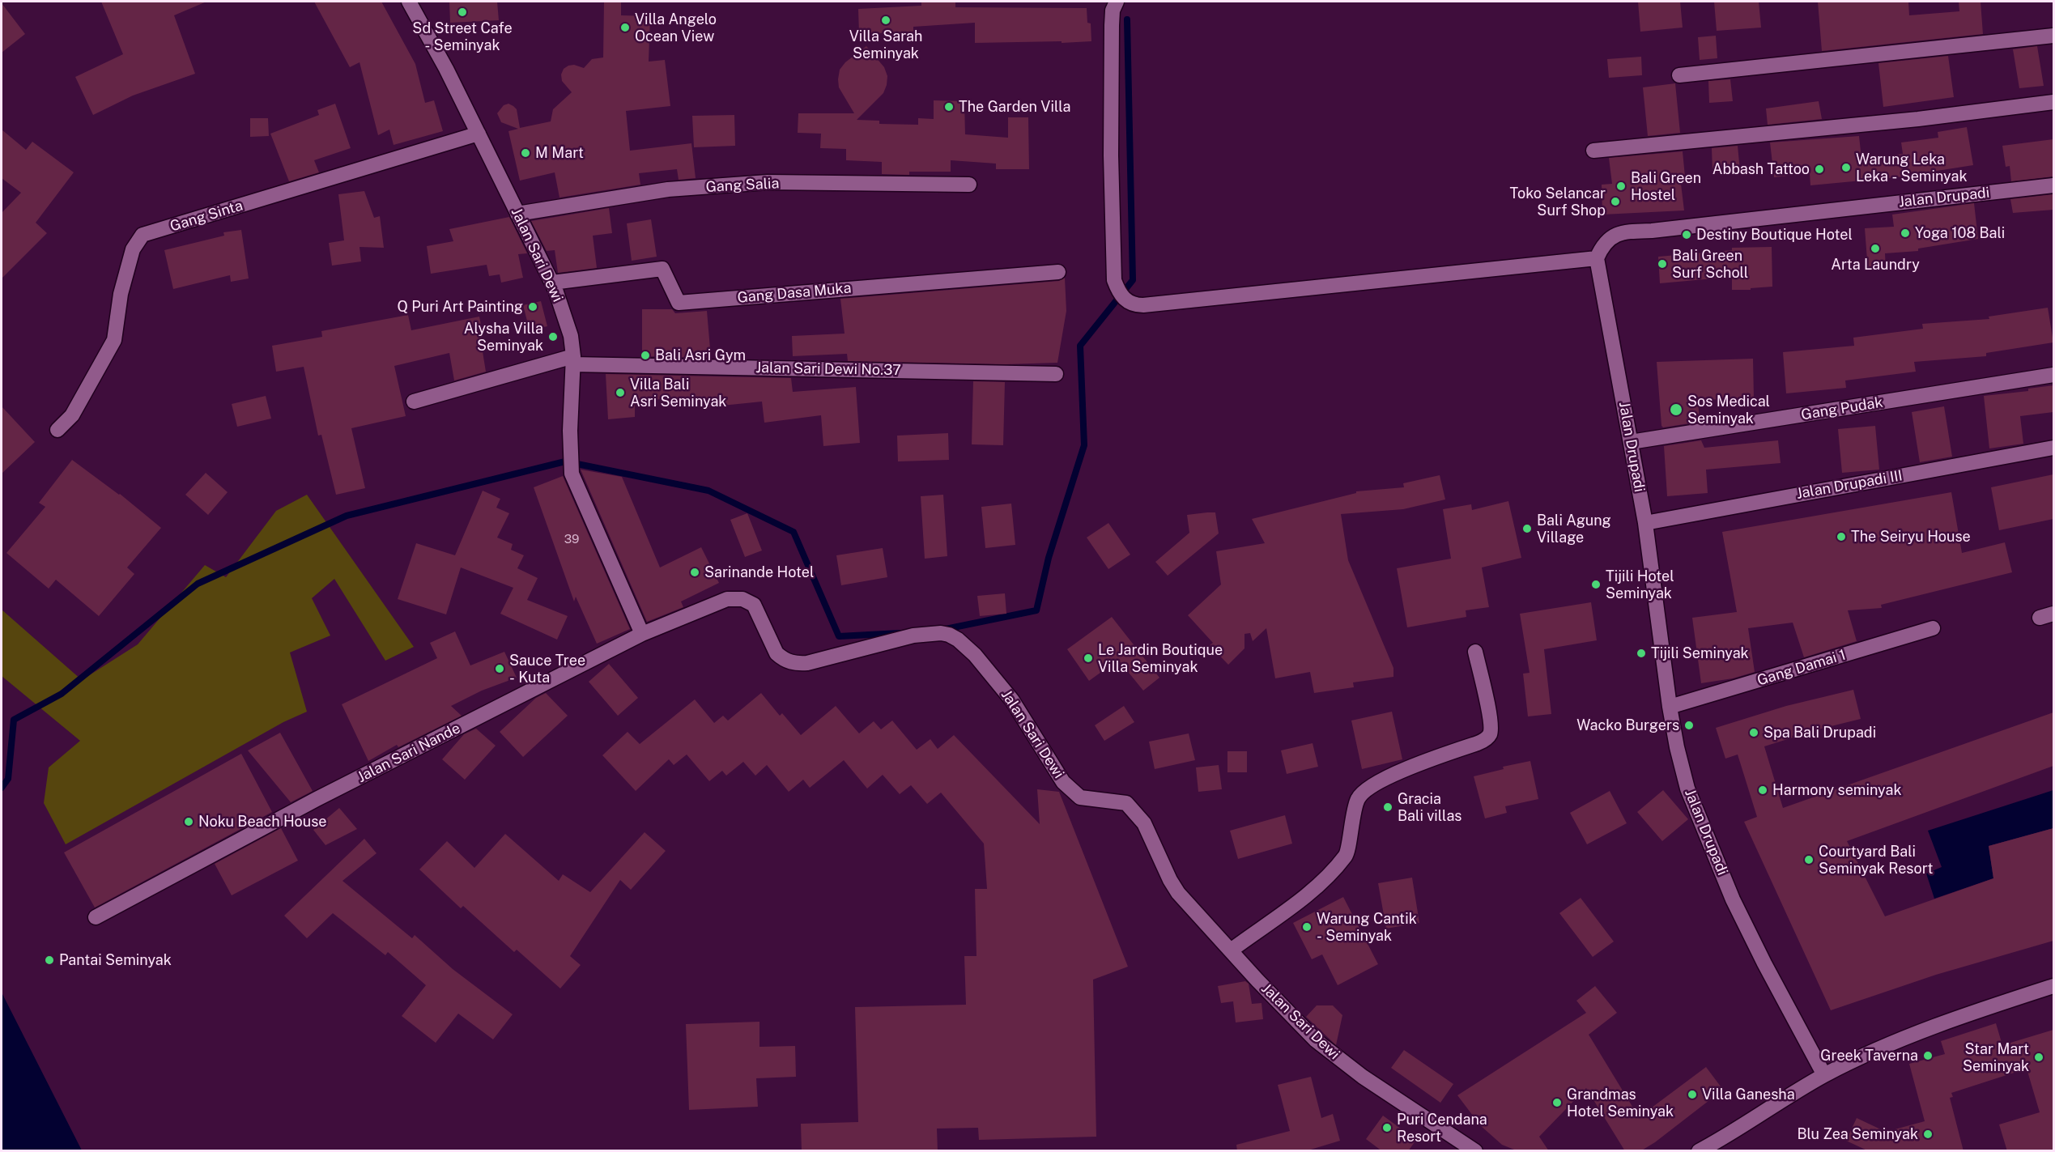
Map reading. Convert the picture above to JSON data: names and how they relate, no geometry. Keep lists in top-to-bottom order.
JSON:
{
  "streets": {
    "street": [
      "Gang Salia",
      "Jalan Drupadi",
      "Gang Sinta",
      "Jalan Sari Dewi",
      "Gang Dasa Muka",
      "Jalan Sari Dewi No.37",
      "Gang Pudak",
      "Jalan Drupadi III",
      "Gang Damai 1",
      "Jalan Sari Nande"
    ]
  },
  "crossings": [
    ["Gang Salia", "Jalan Sari Dewi"],
    ["Jalan Drupadi", "Gang Pudak"],
    ["Jalan Drupadi", "Jalan Drupadi III"],
    ["Jalan Drupadi", "Gang Damai 1"],
    ["Gang Sinta", "Jalan Sari Dewi"],
    ["Jalan Sari Dewi", "Gang Dasa Muka"],
    ["Jalan Sari Dewi", "Jalan Sari Dewi No.37"],
    ["Jalan Sari Dewi", "Jalan Sari Nande"]
  ],
  "places": [
    "Sd Street Cafe - Seminyak",
    "Villa Sarah Seminyak",
    "Villa Angelo Ocean View",
    "The Garden Villa",
    "M Mart",
    "Warung Leka Leka - Seminyak",
    "Abbash Tattoo",
    "Bali Green Hostel",
    "Toko Selancar Surf Shop",
    "Yoga 108 Bali",
    "Destiny Boutique Hotel",
    "Arta Laundry",
    "Bali Green Surf Scholl",
    "Q Puri Art Painting",
    "Alysha Villa Seminyak",
    "Bali Asri Gym",
    "Villa Bali Asri Seminyak",
    "Sos Medical Seminyak",
    "Bali Agung Village",
    "The Seiryu House",
    "Sarinande Hotel",
    "Tijili Hotel Seminyak",
    "Tijili Seminyak",
    "Le Jardin Boutique Villa Seminyak",
    "Sauce Tree - Kuta",
    "Wacko Burgers",
    "Spa Bali Drupadi",
    "Harmony seminyak",
    "Gracia Bali villas",
    "Noku Beach House",
    "Courtyard Bali Seminyak Resort",
    "Warung Cantik - Seminyak",
    "Pantai Seminyak",
    "Greek Taverna",
    "Star Mart Seminyak",
    "Villa Ganesha",
    "Grandmas Hotel Seminyak",
    "Puri Cendana Resort",
    "Blu Zea Seminyak"
  ],
  "house_numbers": ["39"]
}
